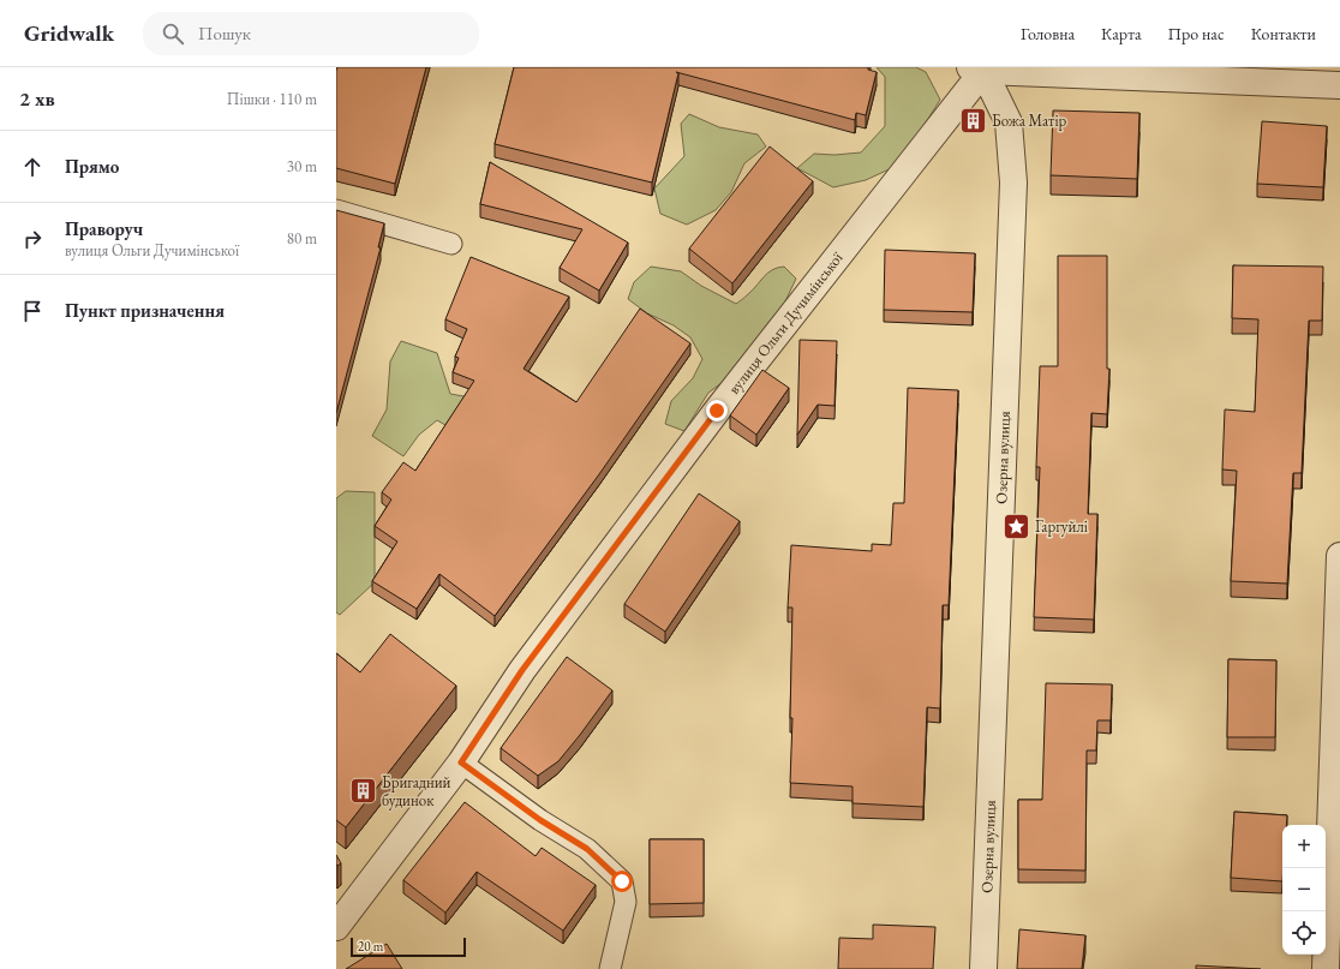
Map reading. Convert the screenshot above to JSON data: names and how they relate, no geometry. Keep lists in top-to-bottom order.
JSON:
{
  "streets": {
    "street": ["вулиця Ольги Дучимінської", "Озерна вулиця"]
  },
  "crossings": [
    ["вулиця Ольги Дучимінської", "Озерна вулиця"]
  ],
  "places": {
    "building": ["Божа Матір", "Бригадний будинок"],
    "place": ["Гаргуйлі"]
  },
  "scale_bar": "20 m",
  "page": {
    "header": "Gridwalk",
    "search": "Пошук",
    "nav": [
      "Головна",
      "Карта",
      "Про нас",
      "Контакти"
    ],
    "heading": ["2 хв", "Пішки · 110 m"],
    "list": [
      ["Прямо", "30 m"],
      ["Праворуч", "вулиця Ольги Дучимінської", "80 m"],
      "Пункт призначення"
    ],
    "map_buttons": ["+", "−"],
    "scale": "20 m"
  }
}
